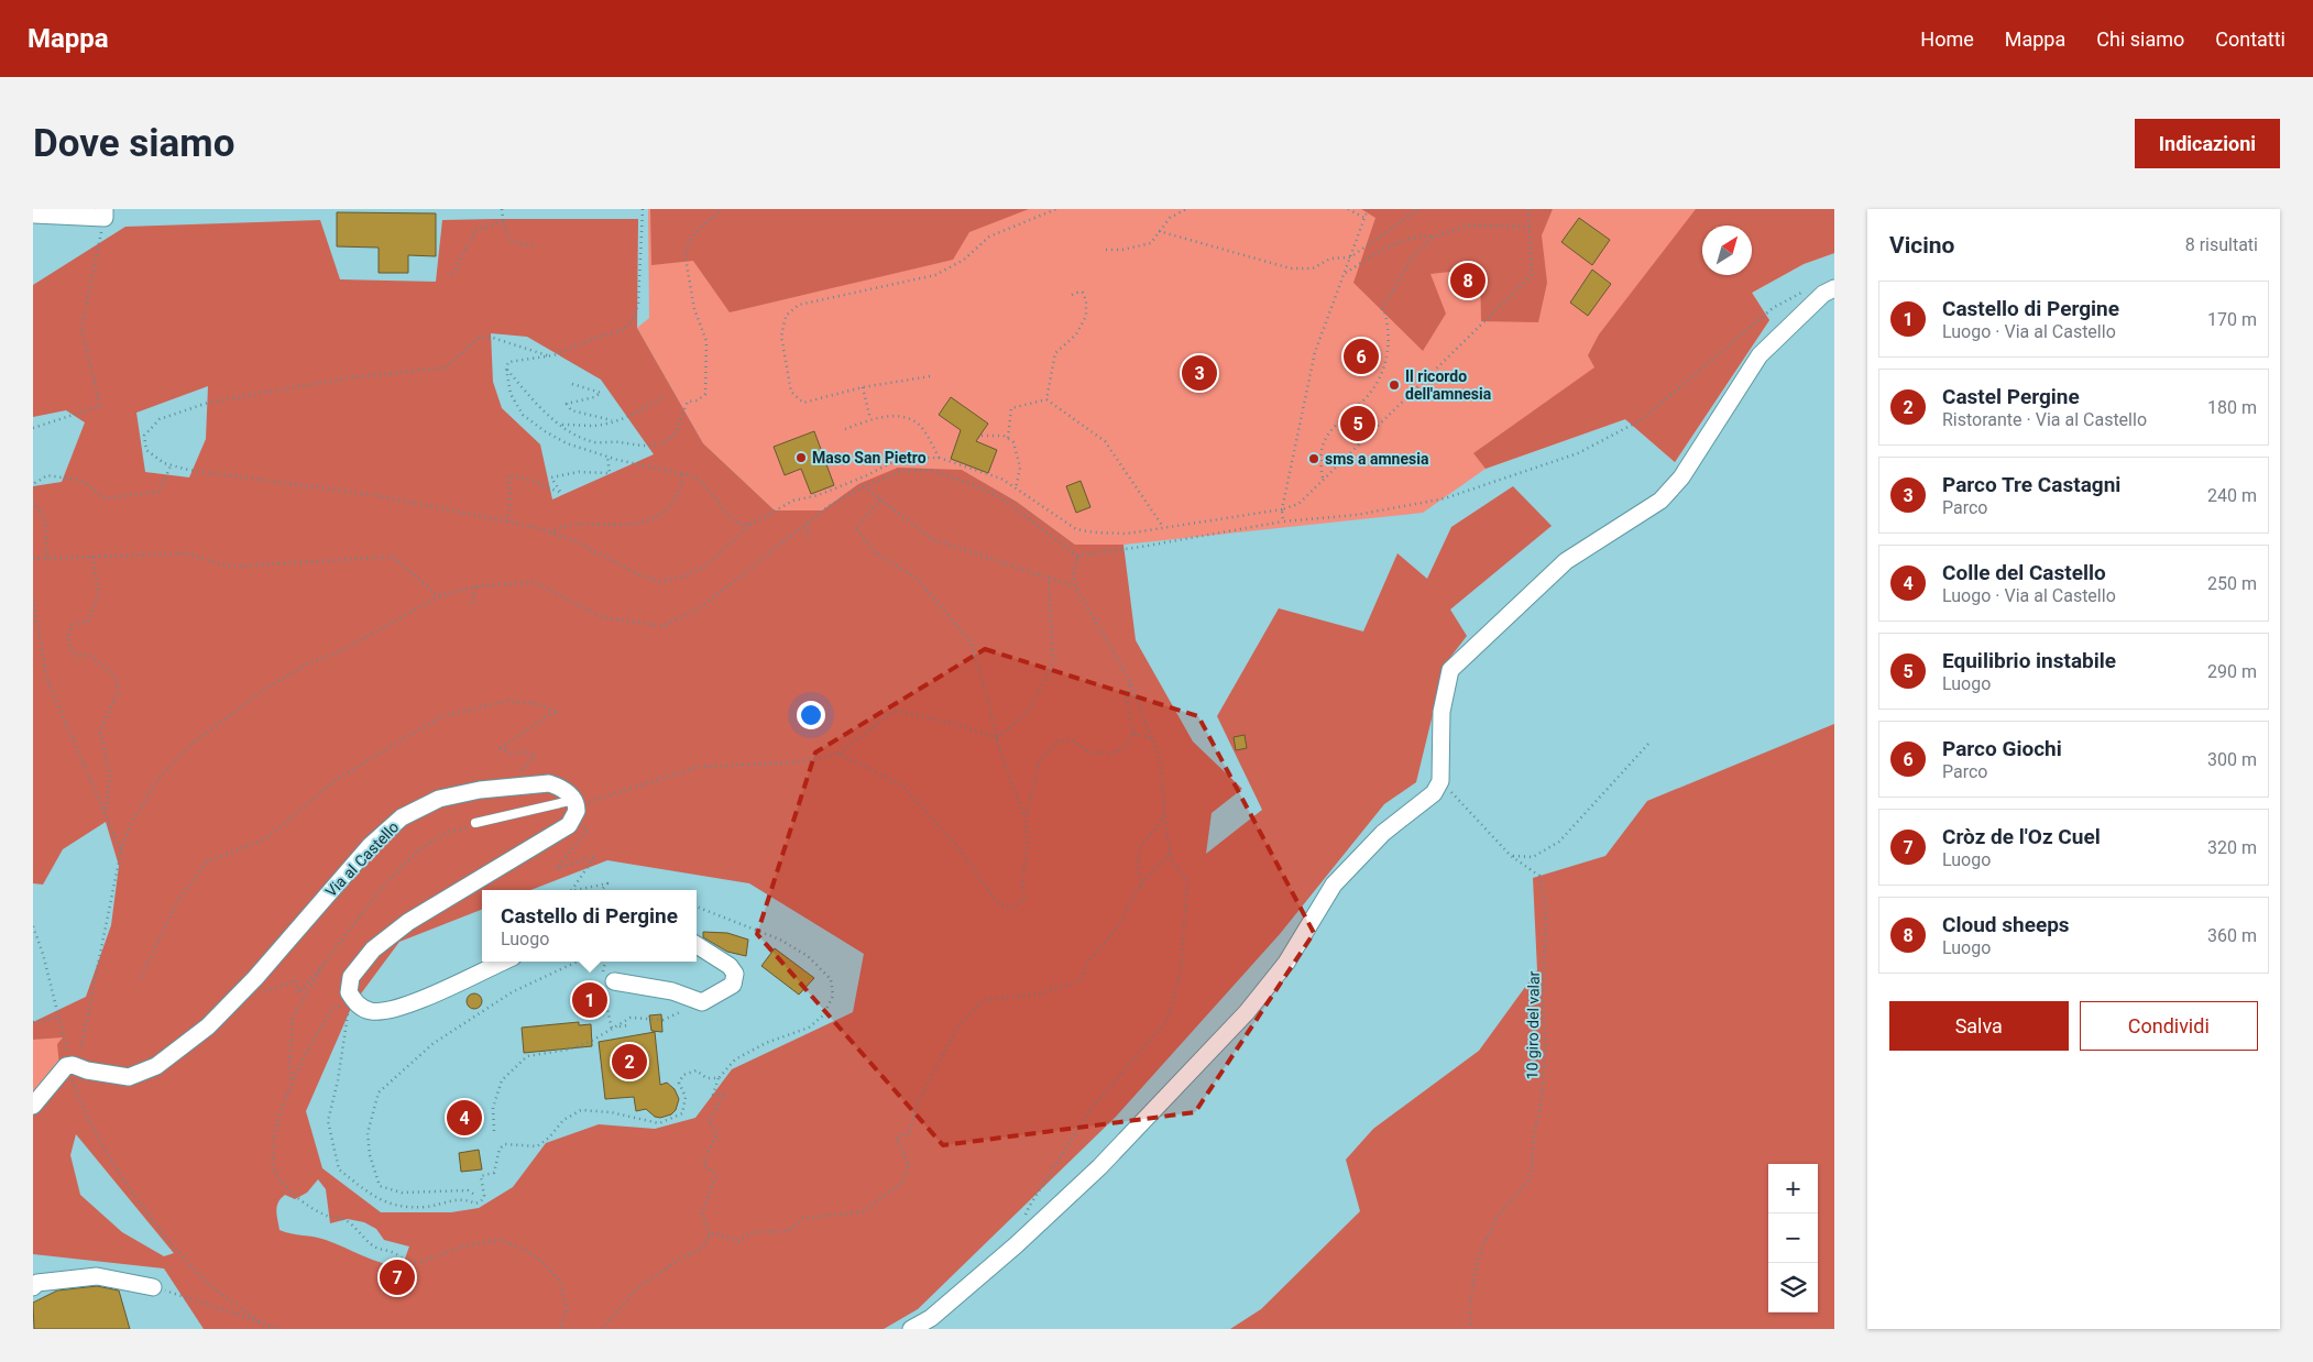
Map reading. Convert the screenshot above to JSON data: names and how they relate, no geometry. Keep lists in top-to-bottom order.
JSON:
{
  "streets": {
    "street": ["Via al Castello"],
    "path": ["10 giro del valar"]
  },
  "places": ["Il ricordo dell'amnesia", "Maso San Pietro", "sms a amnesia"],
  "north": "top right",
  "page": {
    "header": "Mappa",
    "nav": [
      "Home",
      "Mappa",
      "Chi siamo",
      "Contatti"
    ],
    "buttons": [
      "Indicazioni",
      ["Salva", "Condividi"]
    ],
    "title": "Dove siamo",
    "heading": ["Vicino", "8 risultati"],
    "pins": [
      "8",
      "6",
      "3",
      "5",
      "1",
      "2",
      "4",
      "7"
    ],
    "list": [
      {
        "mark": "1",
        "name": "Castello di Pergine",
        "note": "Luogo · Via al Castello",
        "value": "170 m"
      },
      {
        "mark": "2",
        "name": "Castel Pergine",
        "note": "Ristorante · Via al Castello",
        "value": "180 m"
      },
      {
        "mark": "3",
        "name": "Parco Tre Castagni",
        "note": "Parco",
        "value": "240 m"
      },
      {
        "mark": "4",
        "name": "Colle del Castello",
        "note": "Luogo · Via al Castello",
        "value": "250 m"
      },
      {
        "mark": "5",
        "name": "Equilibrio instabile",
        "note": "Luogo",
        "value": "290 m"
      },
      {
        "mark": "6",
        "name": "Parco Giochi",
        "note": "Parco",
        "value": "300 m"
      },
      {
        "mark": "7",
        "name": "Cròz de l'Oz Cuel",
        "note": "Luogo",
        "value": "320 m"
      },
      {
        "mark": "8",
        "name": "Cloud sheeps",
        "note": "Luogo",
        "value": "360 m"
      }
    ],
    "popup": ["Castello di Pergine", "Luogo"],
    "map_buttons": ["+", "−"]
  }
}
